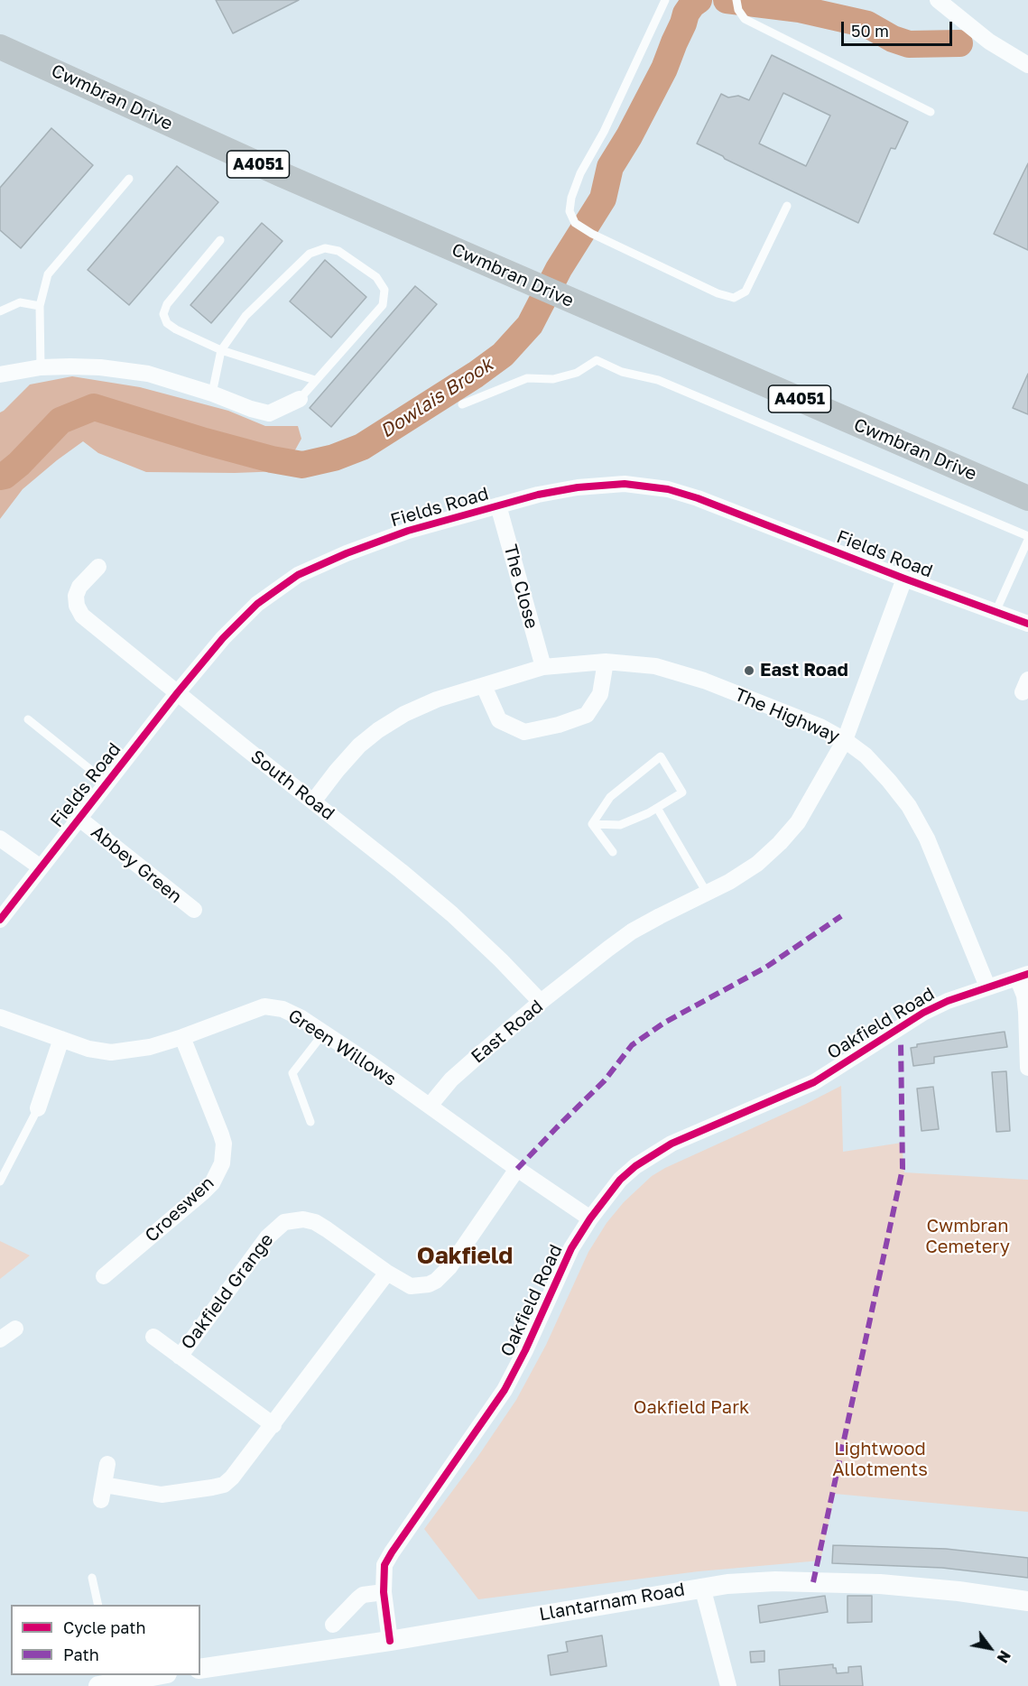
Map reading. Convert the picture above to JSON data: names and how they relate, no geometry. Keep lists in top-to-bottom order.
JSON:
{
  "streets": {
    "main road": ["Cwmbran Drive", "A4051"],
    "street": [
      "Fields Road",
      "The Close",
      "The Highway",
      "South Road",
      "Abbey Green",
      "Oakfield Road",
      "East Road",
      "Green Willows",
      "Croeswen",
      "Oakfield Grange",
      "Llantarnam Road"
    ]
  },
  "crossings": [
    ["Fields Road", "The Close"],
    ["Fields Road", "South Road"],
    ["Fields Road", "Abbey Green"],
    ["Fields Road", "East Road"],
    ["The Close", "The Highway"],
    ["The Highway", "South Road"],
    ["The Highway", "Oakfield Road"],
    ["The Highway", "East Road"],
    ["South Road", "East Road"],
    ["Oakfield Road", "Green Willows"],
    ["Oakfield Road", "Llantarnam Road"],
    ["East Road", "Green Willows"],
    ["Green Willows", "Croeswen"],
    ["Green Willows", "Oakfield Grange"]
  ],
  "districts": ["Oakfield"],
  "water": ["Dowlais Brook"],
  "parks": ["Cwmbran Cemetery", "Oakfield Park", "Lightwood Allotments"],
  "places": ["East Road"],
  "legend": ["Cycle path", "Path"],
  "scale_bar": "50 m",
  "north": "bottom right"
}
